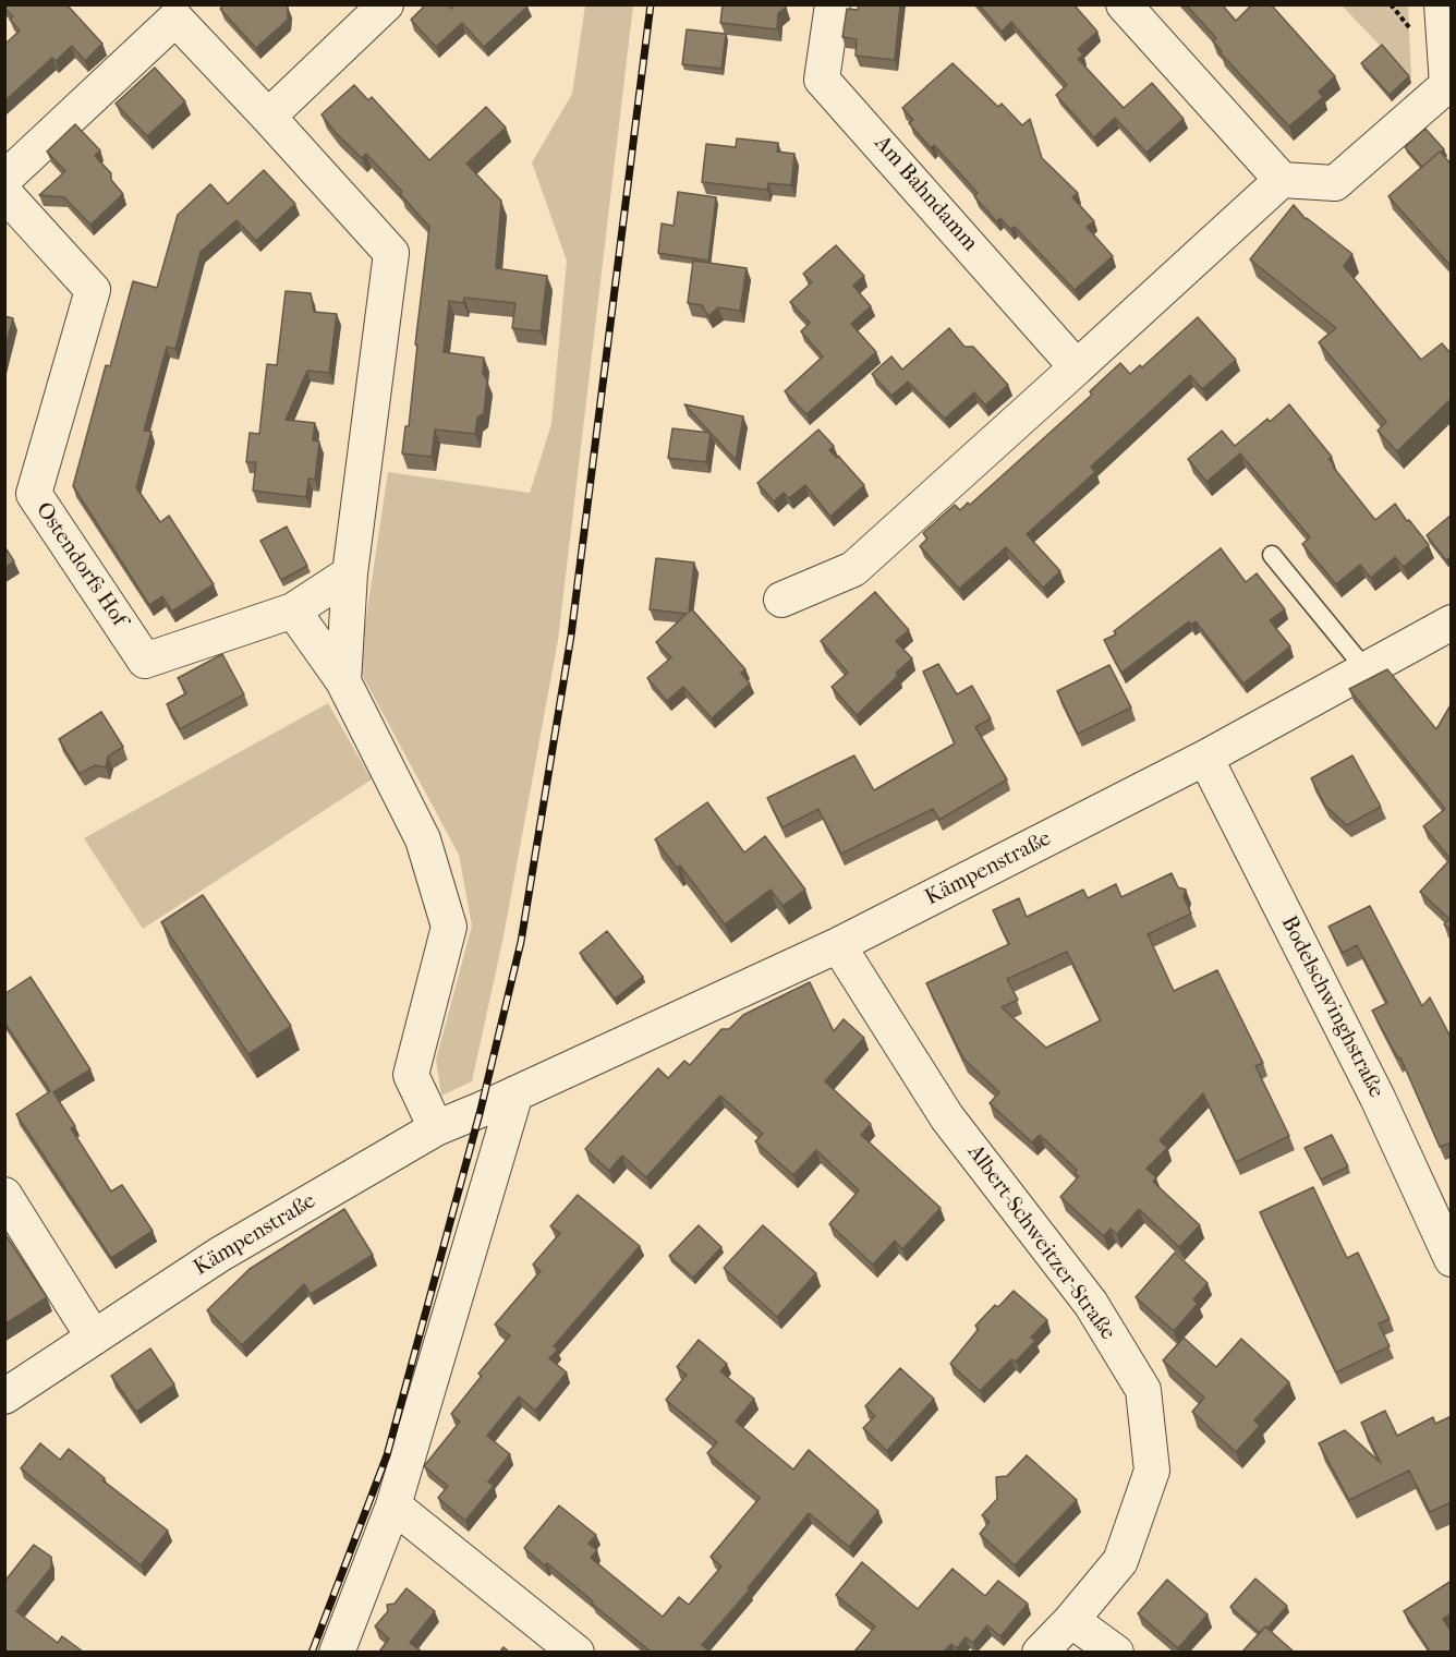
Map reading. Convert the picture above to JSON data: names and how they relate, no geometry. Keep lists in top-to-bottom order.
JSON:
{
  "streets": {
    "street": [
      "Am Bahndamm",
      "Ostendorfs Hof",
      "Kämpenstraße",
      "Bodelschwinghstraße",
      "Albert-Schweitzer-Straße"
    ]
  },
  "crossings": [
    ["Kämpenstraße", "Bodelschwinghstraße"],
    ["Kämpenstraße", "Albert-Schweitzer-Straße"]
  ]
}
